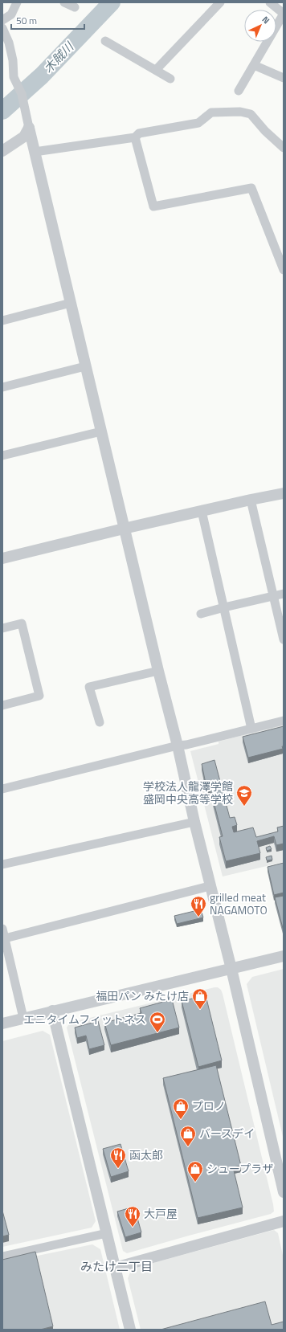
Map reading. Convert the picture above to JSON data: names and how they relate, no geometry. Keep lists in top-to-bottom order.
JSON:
{
  "districts": ["みたけ二丁目"],
  "water": ["木賊川"],
  "places": {
    "school or university": ["学校法人龍澤学館 盛岡中央高等学校"],
    "restaurant": ["grilled meat NAGAMOTO", "函太郎", "大戸屋"],
    "shop": [
      "福田パン みたけ店",
      "プロノ",
      "バースデイ",
      "シュープラザ"
    ],
    "sports": ["エニタイムフィットネス"]
  },
  "scale_bar": "50 m",
  "north": "top right"
}
